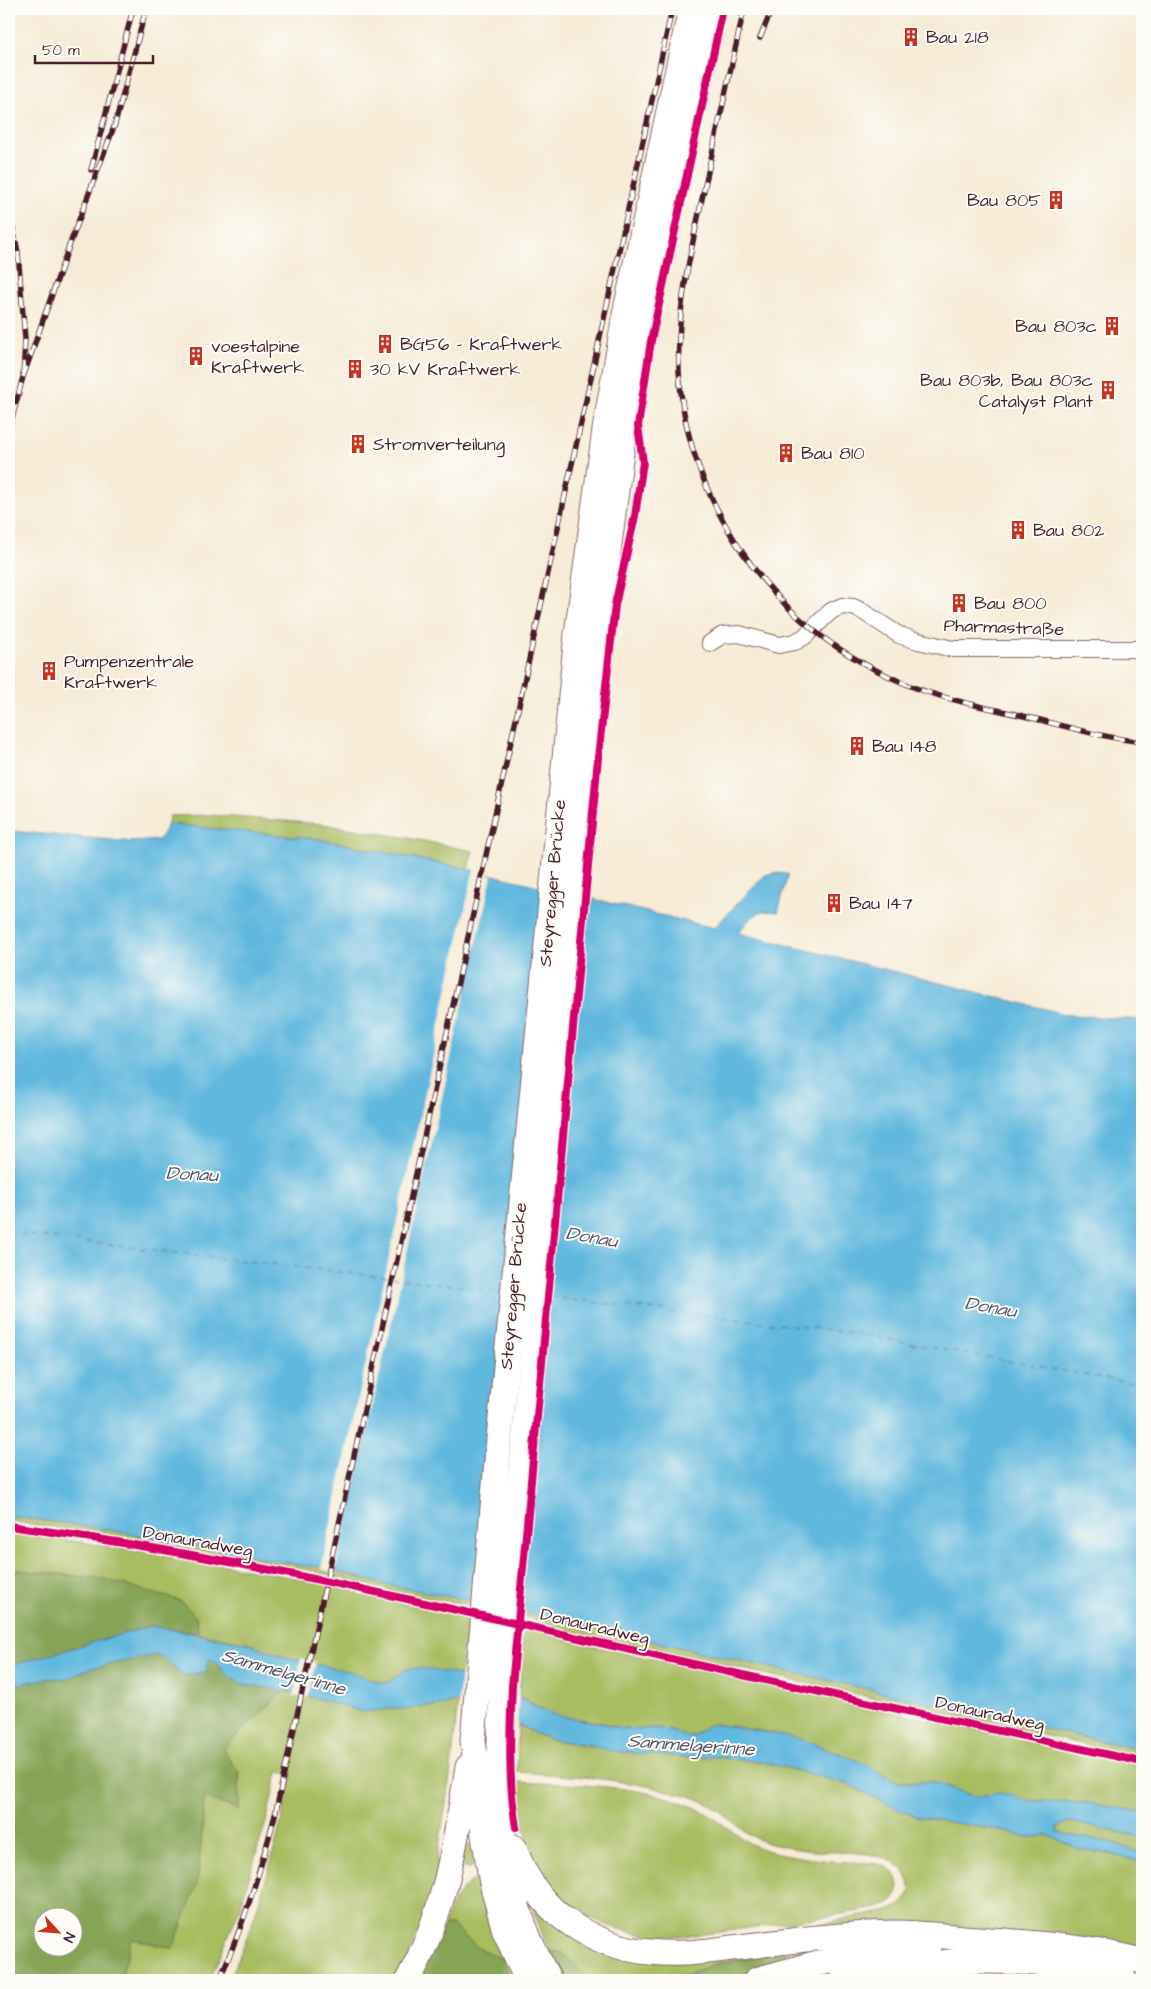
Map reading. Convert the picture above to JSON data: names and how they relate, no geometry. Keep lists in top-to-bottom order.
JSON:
{
  "streets": {
    "main road": ["Steyregger Brücke"],
    "street": ["Pharmastraße"],
    "cycle path": ["Donauradweg"]
  },
  "water": ["Donau", "Sammelgerinne"],
  "places": {
    "building": [
      "Bau 218",
      "Bau 805",
      "Bau 803c",
      "BG56 - Kraftwerk",
      "voestalpine Kraftwerk",
      "30 kV Kraftwerk",
      "Bau 803b, Bau 803c Catalyst Plant",
      "Stromverteilung",
      "Bau 810",
      "Bau 802",
      "Bau 800",
      "Pumpenzentrale Kraftwerk",
      "Bau 148",
      "Bau 147"
    ]
  },
  "scale_bar": "50 m",
  "north": "bottom right"
}
